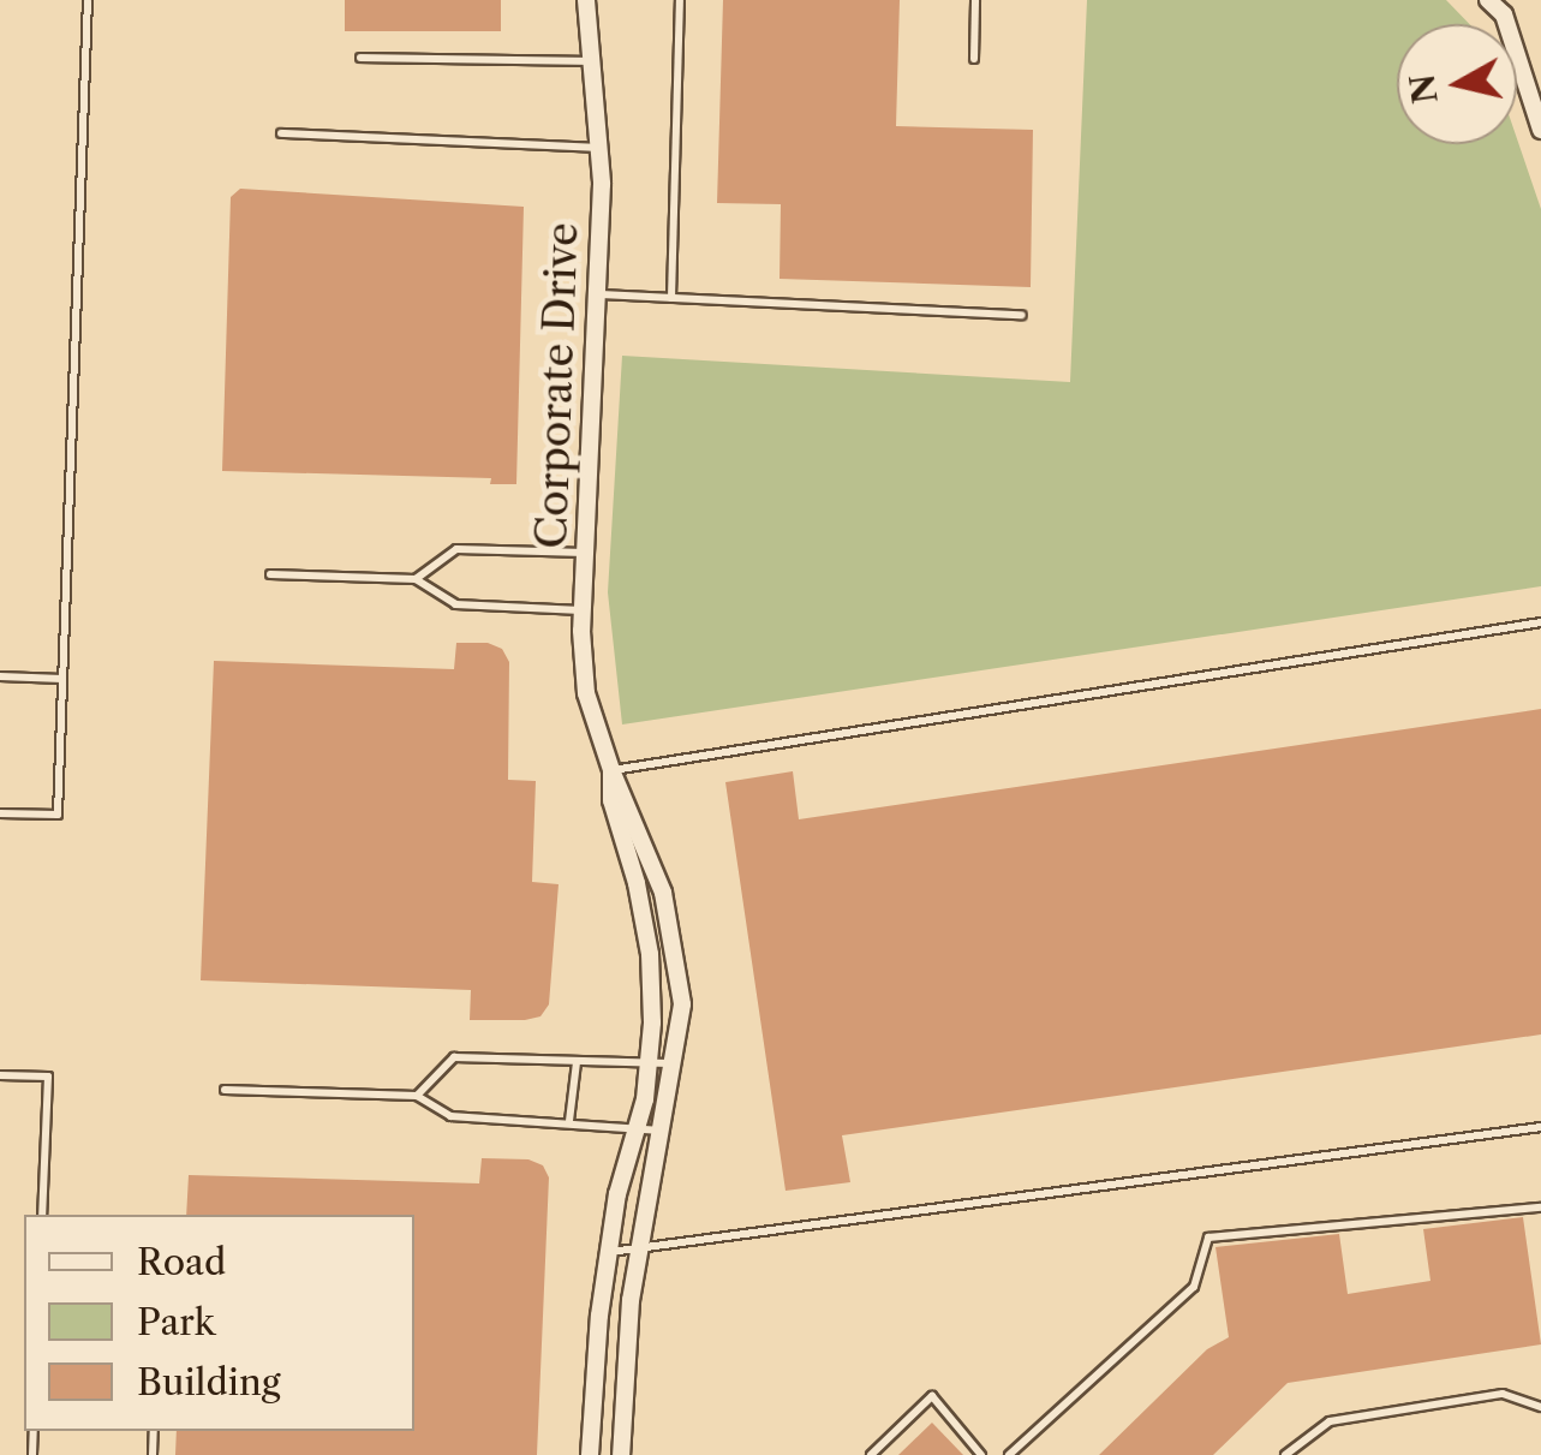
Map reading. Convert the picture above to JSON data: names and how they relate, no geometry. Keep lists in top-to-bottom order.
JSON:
{
  "streets": {
    "street": ["Corporate Drive"]
  },
  "legend": ["Road", "Park", "Building"],
  "north": "left"
}
